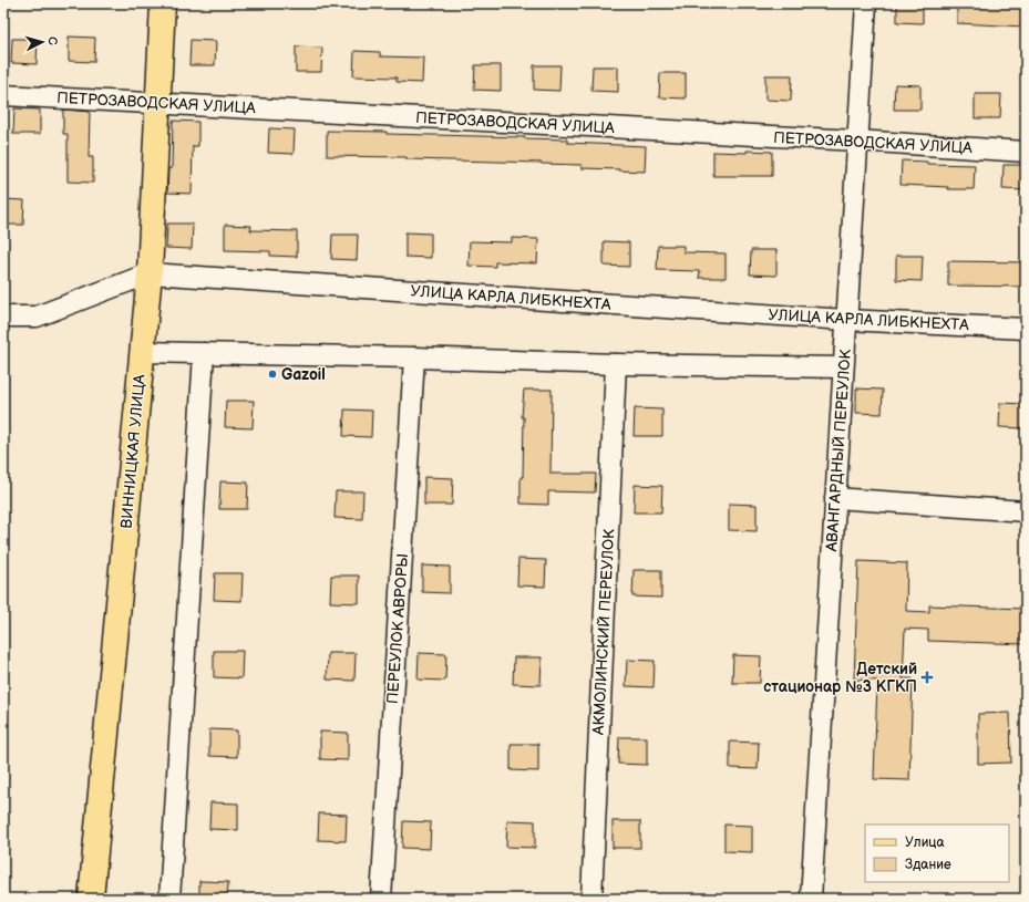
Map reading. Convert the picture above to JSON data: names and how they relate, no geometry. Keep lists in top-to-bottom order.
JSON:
{
  "streets": {
    "main road": ["ВИННИЦКАЯ УЛИЦА"],
    "street": [
      "ПЕТРОЗАВОДСКАЯ УЛИЦА",
      "УЛИЦА КАРЛА ЛИБКНЕХТА",
      "АВАНГАРДНЫЙ ПЕРЕУЛОК",
      "ПЕРЕУЛОК АВРОРЫ",
      "АКМОЛИНСКИЙ ПЕРЕУЛОК"
    ]
  },
  "crossings": [
    ["ПЕТРОЗАВОДСКАЯ УЛИЦА", "АВАНГАРДНЫЙ ПЕРЕУЛОК"],
    ["ПЕТРОЗАВОДСКАЯ УЛИЦА", "ВИННИЦКАЯ УЛИЦА"],
    ["УЛИЦА КАРЛА ЛИБКНЕХТА", "АВАНГАРДНЫЙ ПЕРЕУЛОК"],
    ["УЛИЦА КАРЛА ЛИБКНЕХТА", "ВИННИЦКАЯ УЛИЦА"]
  ],
  "places": {
    "other": ["Gazoil"],
    "health": ["Детский стационар №3 КГКП"]
  },
  "legend": ["Улица", "Здание"],
  "north": "right"
}
